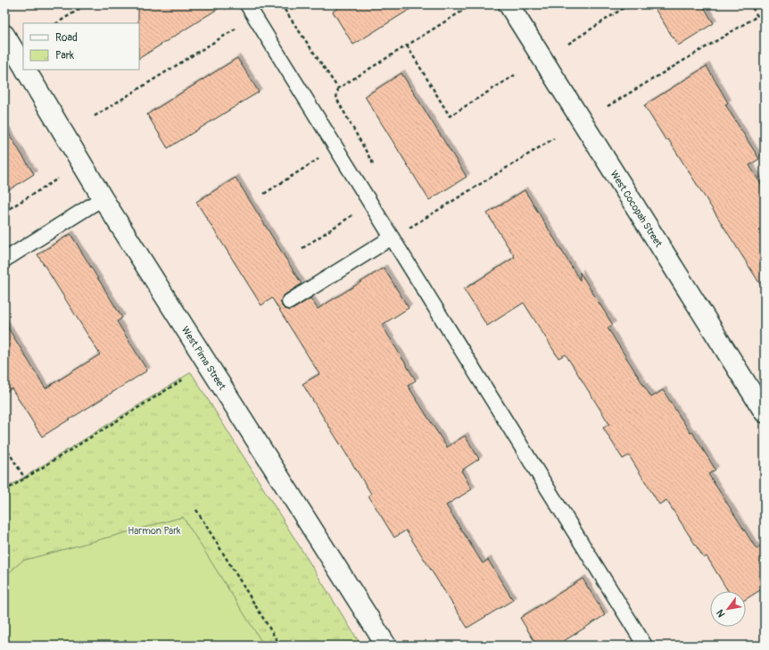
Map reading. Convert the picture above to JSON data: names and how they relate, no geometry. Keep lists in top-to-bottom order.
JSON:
{
  "streets": {
    "street": ["West Cocopah Street", "West Pima Street"]
  },
  "parks": ["Harmon Park"],
  "legend": ["Road", "Park"],
  "north": "bottom left"
}
